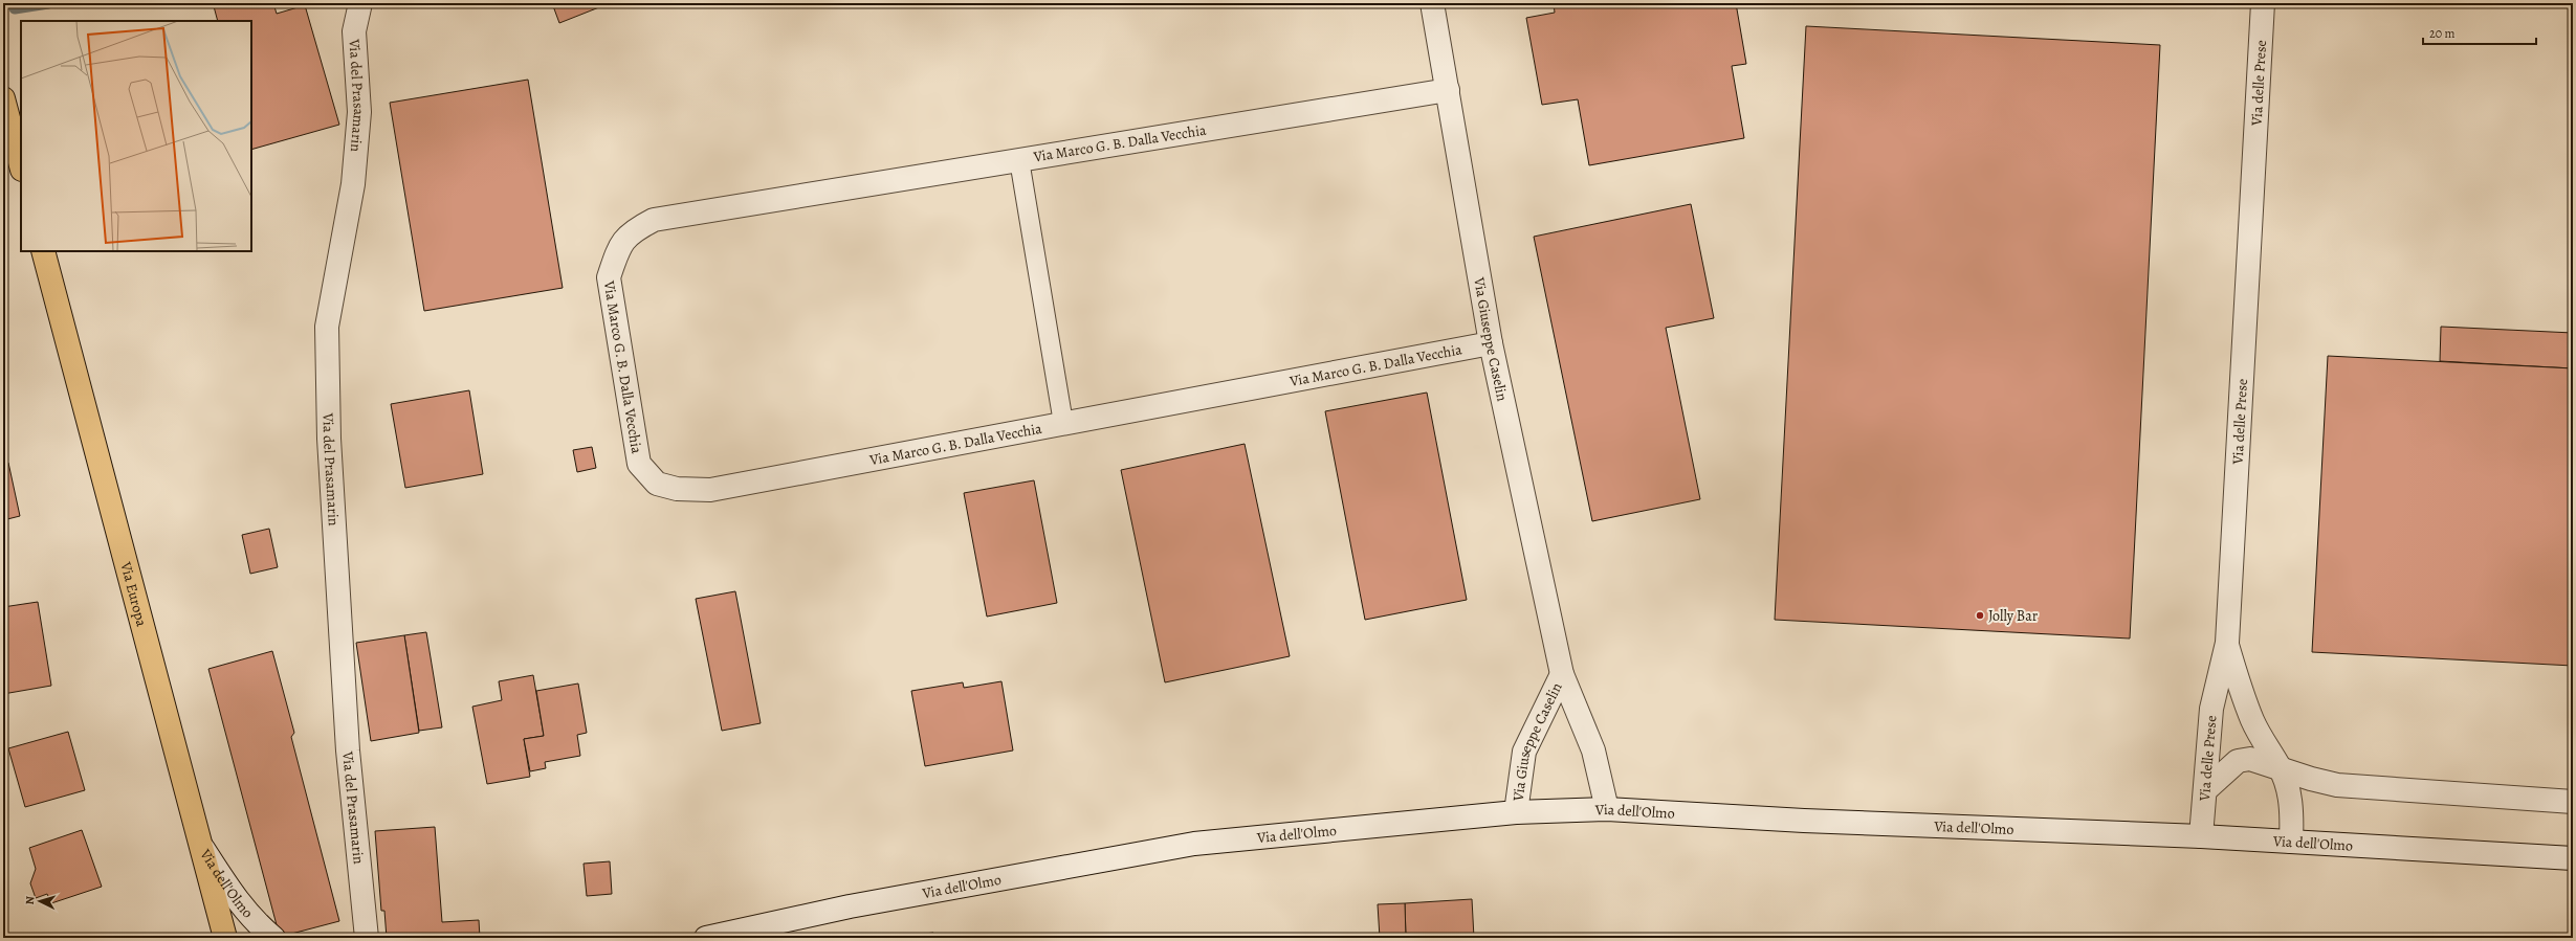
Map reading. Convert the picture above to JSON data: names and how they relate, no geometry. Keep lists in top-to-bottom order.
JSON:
{
  "streets": {
    "main road": ["Via Europa"],
    "street": [
      "Via delle Prese",
      "Via del Prasamarin",
      "Via Marco G. B. Dalla Vecchia",
      "Via Giuseppe Caselin",
      "Via dell'Olmo"
    ]
  },
  "crossings": [
    ["Via delle Prese", "Via dell'Olmo"],
    ["Via Marco G. B. Dalla Vecchia", "Via Giuseppe Caselin"],
    ["Via Giuseppe Caselin", "Via dell'Olmo"],
    ["Via Europa", "Via dell'Olmo"]
  ],
  "places": ["Jolly Bar"],
  "scale_bar": "20 m",
  "north": "left"
}
